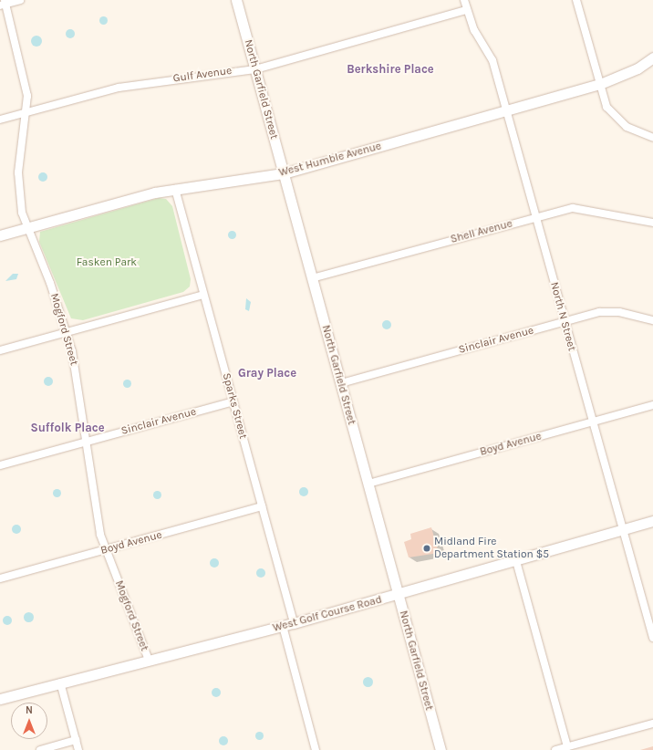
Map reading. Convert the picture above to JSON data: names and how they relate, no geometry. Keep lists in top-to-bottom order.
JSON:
{
  "streets": {
    "main road": ["North Garfield Street", "West Humble Avenue", "West Golf Course Road"],
    "street": [
      "Gulf Avenue",
      "Shell Avenue",
      "North N Street",
      "Mogford Street",
      "Sinclair Avenue",
      "Sparks Street",
      "Boyd Avenue"
    ]
  },
  "crossings": [
    ["Gulf Avenue", "North Garfield Street"],
    ["Gulf Avenue", "North N Street"],
    ["Gulf Avenue", "Mogford Street"],
    ["North Garfield Street", "West Humble Avenue"],
    ["North Garfield Street", "Shell Avenue"],
    ["North Garfield Street", "Sinclair Avenue"],
    ["North Garfield Street", "Boyd Avenue"],
    ["North Garfield Street", "West Golf Course Road"],
    ["West Humble Avenue", "North N Street"],
    ["West Humble Avenue", "Mogford Street"],
    ["West Humble Avenue", "Sparks Street"],
    ["Shell Avenue", "North N Street"],
    ["North N Street", "Sinclair Avenue"],
    ["North N Street", "Boyd Avenue"],
    ["North N Street", "West Golf Course Road"],
    ["Mogford Street", "Sinclair Avenue"],
    ["Mogford Street", "Boyd Avenue"],
    ["Mogford Street", "West Golf Course Road"],
    ["Sinclair Avenue", "Sparks Street"],
    ["Sparks Street", "Boyd Avenue"],
    ["Sparks Street", "West Golf Course Road"]
  ],
  "districts": ["Berkshire Place", "Gray Place", "Suffolk Place"],
  "parks": ["Fasken Park"],
  "places": ["Midland Fire Department Station $5"],
  "north": "top"
}
